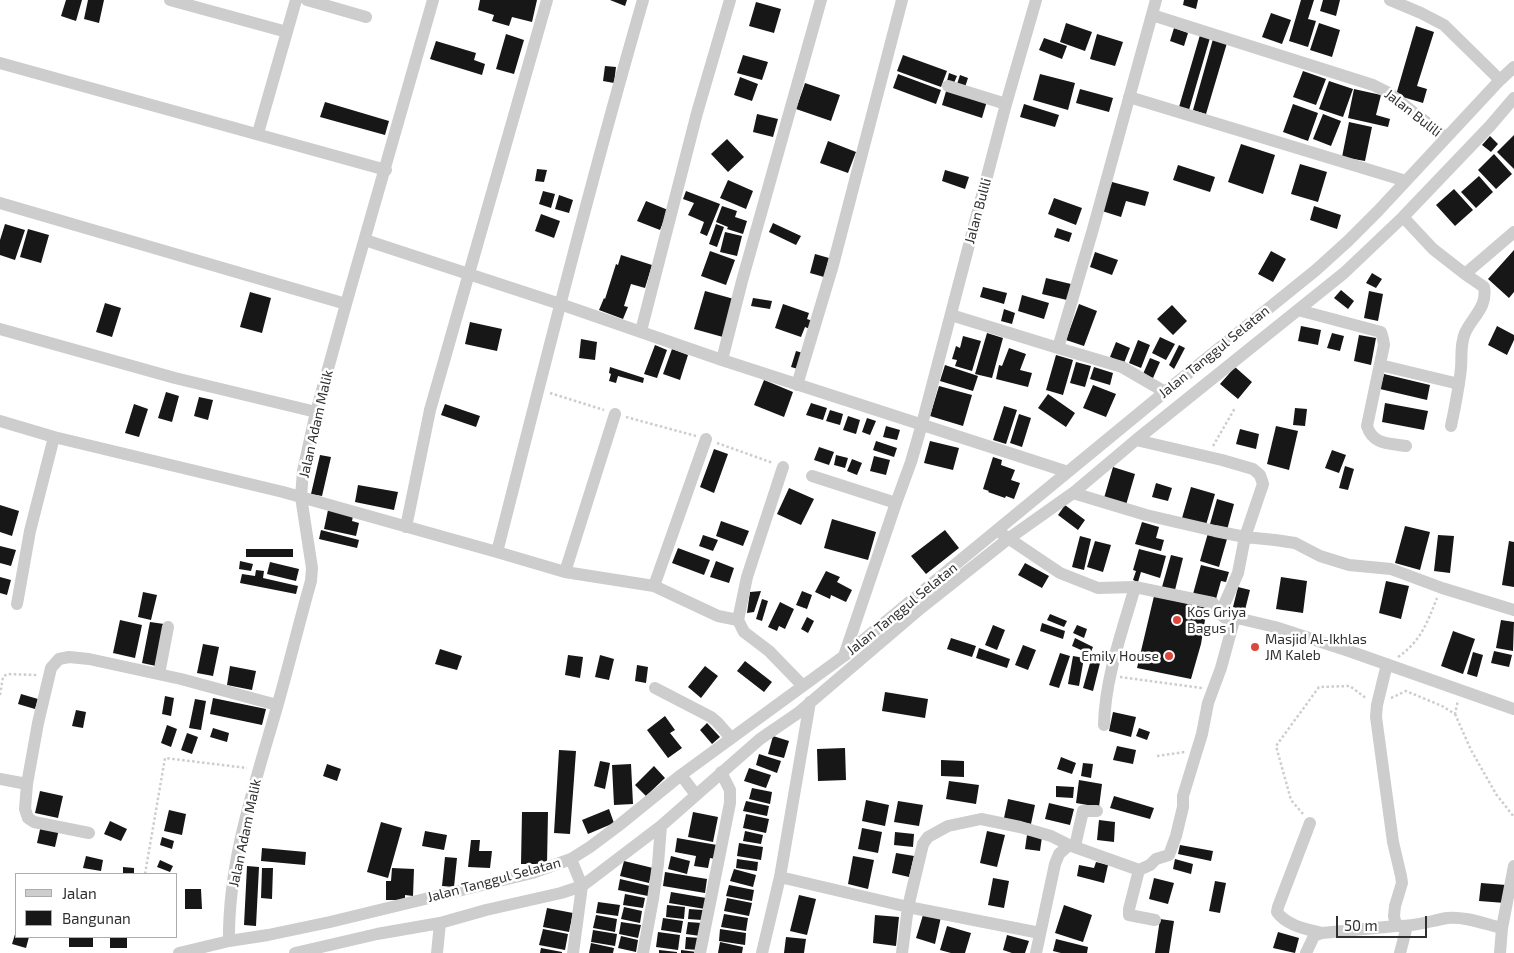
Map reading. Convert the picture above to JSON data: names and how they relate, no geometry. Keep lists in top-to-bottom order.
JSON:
{
  "streets": {
    "street": ["Jalan Bulili", "Jalan Tanggul Selatan", "Jalan Adam Malik"]
  },
  "crossings": [
    ["Jalan Bulili", "Jalan Tanggul Selatan"],
    ["Jalan Tanggul Selatan", "Jalan Adam Malik"]
  ],
  "places": ["Kos Griya Bagus 1", "Masjid Al-Ikhlas JM Kaleb", "Emily House"],
  "legend": ["Jalan", "Bangunan"],
  "scale_bar": "50 m"
}
